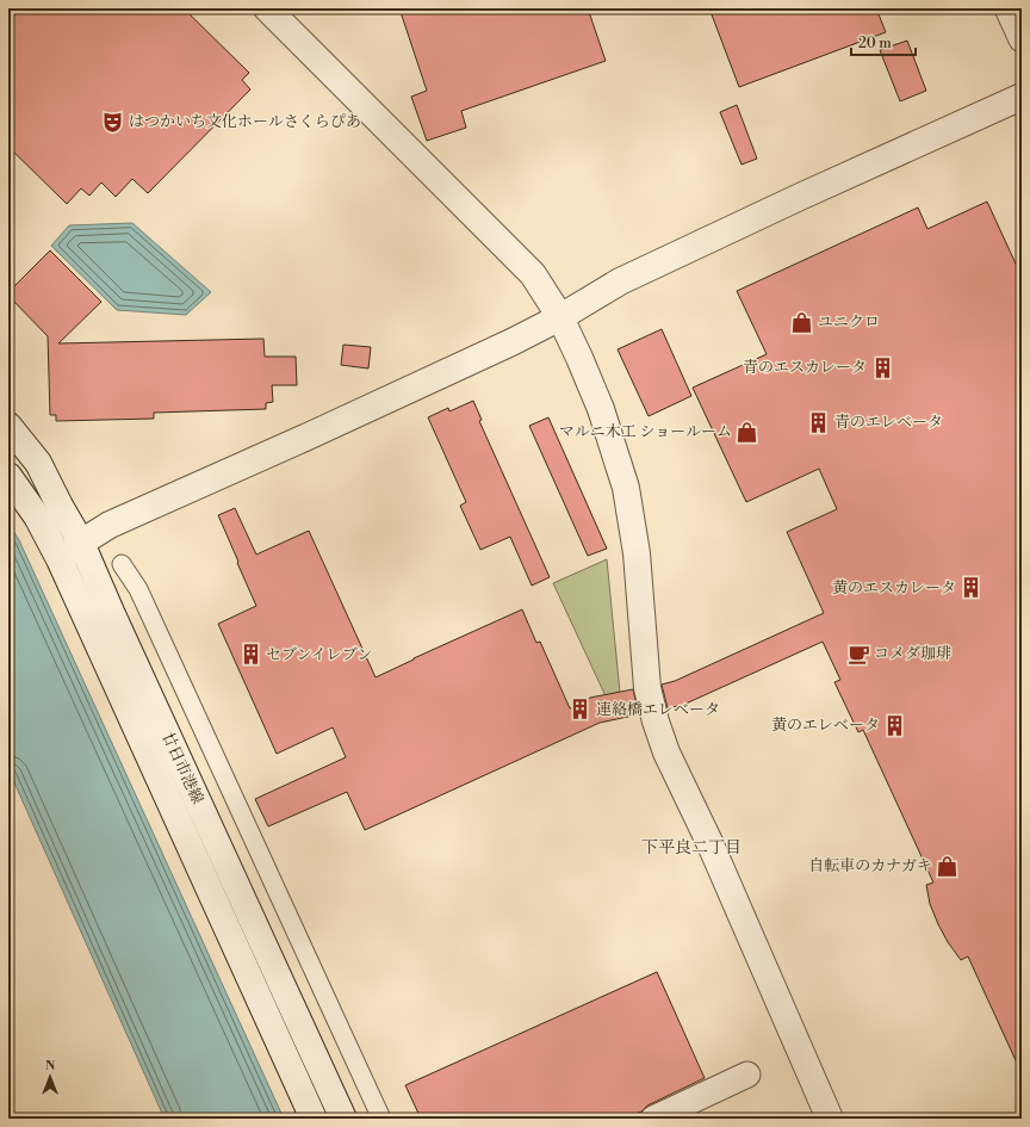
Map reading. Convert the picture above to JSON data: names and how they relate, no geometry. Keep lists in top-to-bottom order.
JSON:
{
  "streets": {
    "street": ["廿日市港線"]
  },
  "districts": ["下平良二丁目"],
  "places": {
    "theatre": ["はつかいち文化ホールさくらぴあ"],
    "shop": ["ユニクロ", "マルニ木工 ショールーム", "自転車のカナガキ"],
    "building": [
      "青のエスカレータ",
      "青のエレベータ",
      "黄のエスカレータ",
      "セブンイレブン",
      "連絡橋エレベータ",
      "黄のエレベータ"
    ],
    "cafe": ["コメダ珈琲"]
  },
  "scale_bar": "20 m",
  "north": "top"
}
